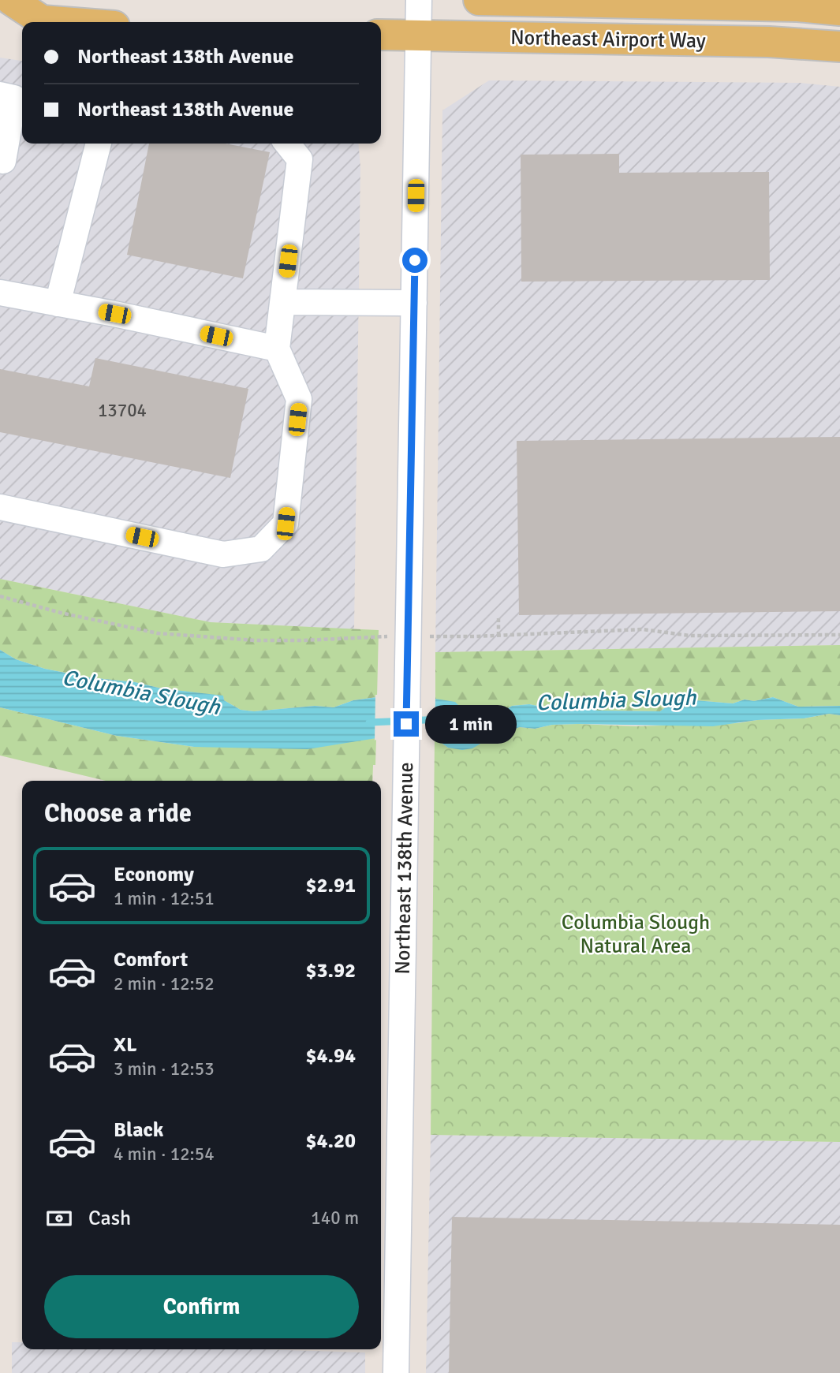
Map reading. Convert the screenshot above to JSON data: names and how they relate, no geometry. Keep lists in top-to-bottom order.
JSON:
{
  "streets": {
    "main road": ["Northeast Airport Way"],
    "street": ["Northeast 138th Avenue"]
  },
  "crossings": [
    ["Northeast Airport Way", "Northeast 138th Avenue"]
  ],
  "water": ["Columbia Slough"],
  "parks": ["Columbia Slough Natural Area"],
  "house_numbers": ["13704"],
  "page": {
    "banner": ["Northeast 138th Avenue", "Northeast 138th Avenue"],
    "bubble": "1 min",
    "heading": "Choose a ride",
    "list": [
      {
        "name": "Economy",
        "note": "1 min · 12:51",
        "value": "$2.91"
      },
      {
        "name": "Comfort",
        "note": "2 min · 12:52",
        "value": "$3.92"
      },
      {
        "name": "XL",
        "note": "3 min · 12:53",
        "value": "$4.94"
      },
      {
        "name": "Black",
        "note": "4 min · 12:54",
        "value": "$4.20"
      }
    ],
    "pay": ["Cash", "140 m"],
    "buttons": "Confirm"
  }
}
